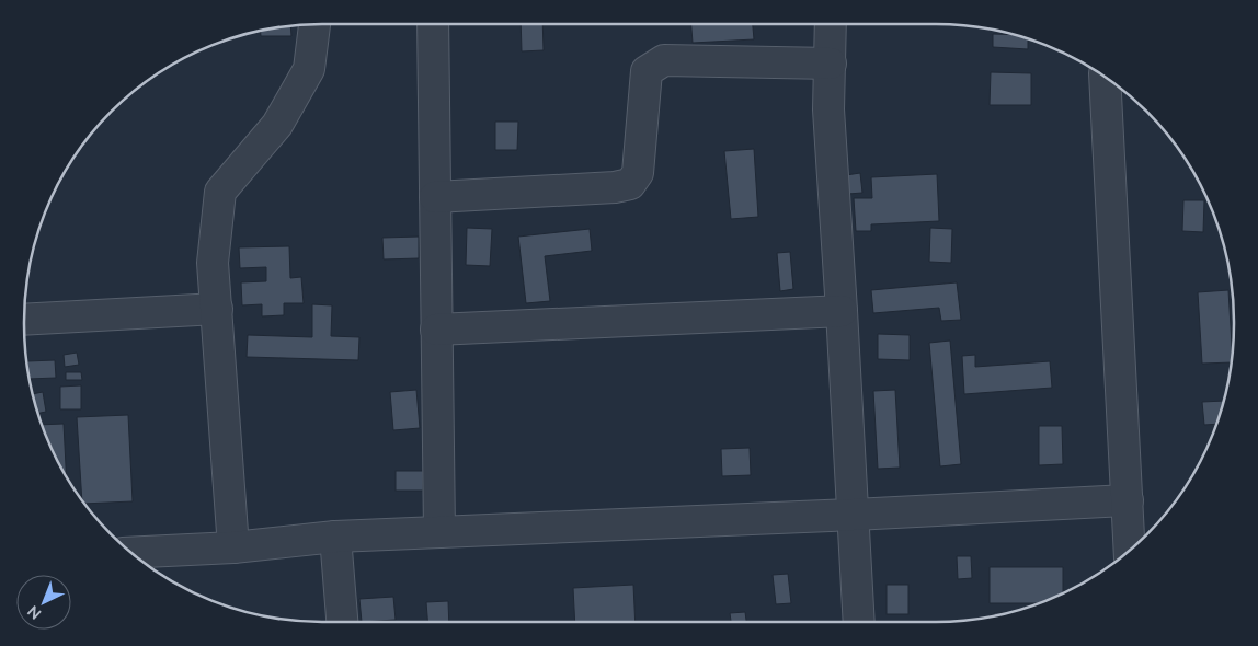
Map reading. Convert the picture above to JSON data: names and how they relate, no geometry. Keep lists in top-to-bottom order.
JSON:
{
  "north": "bottom left"
}
